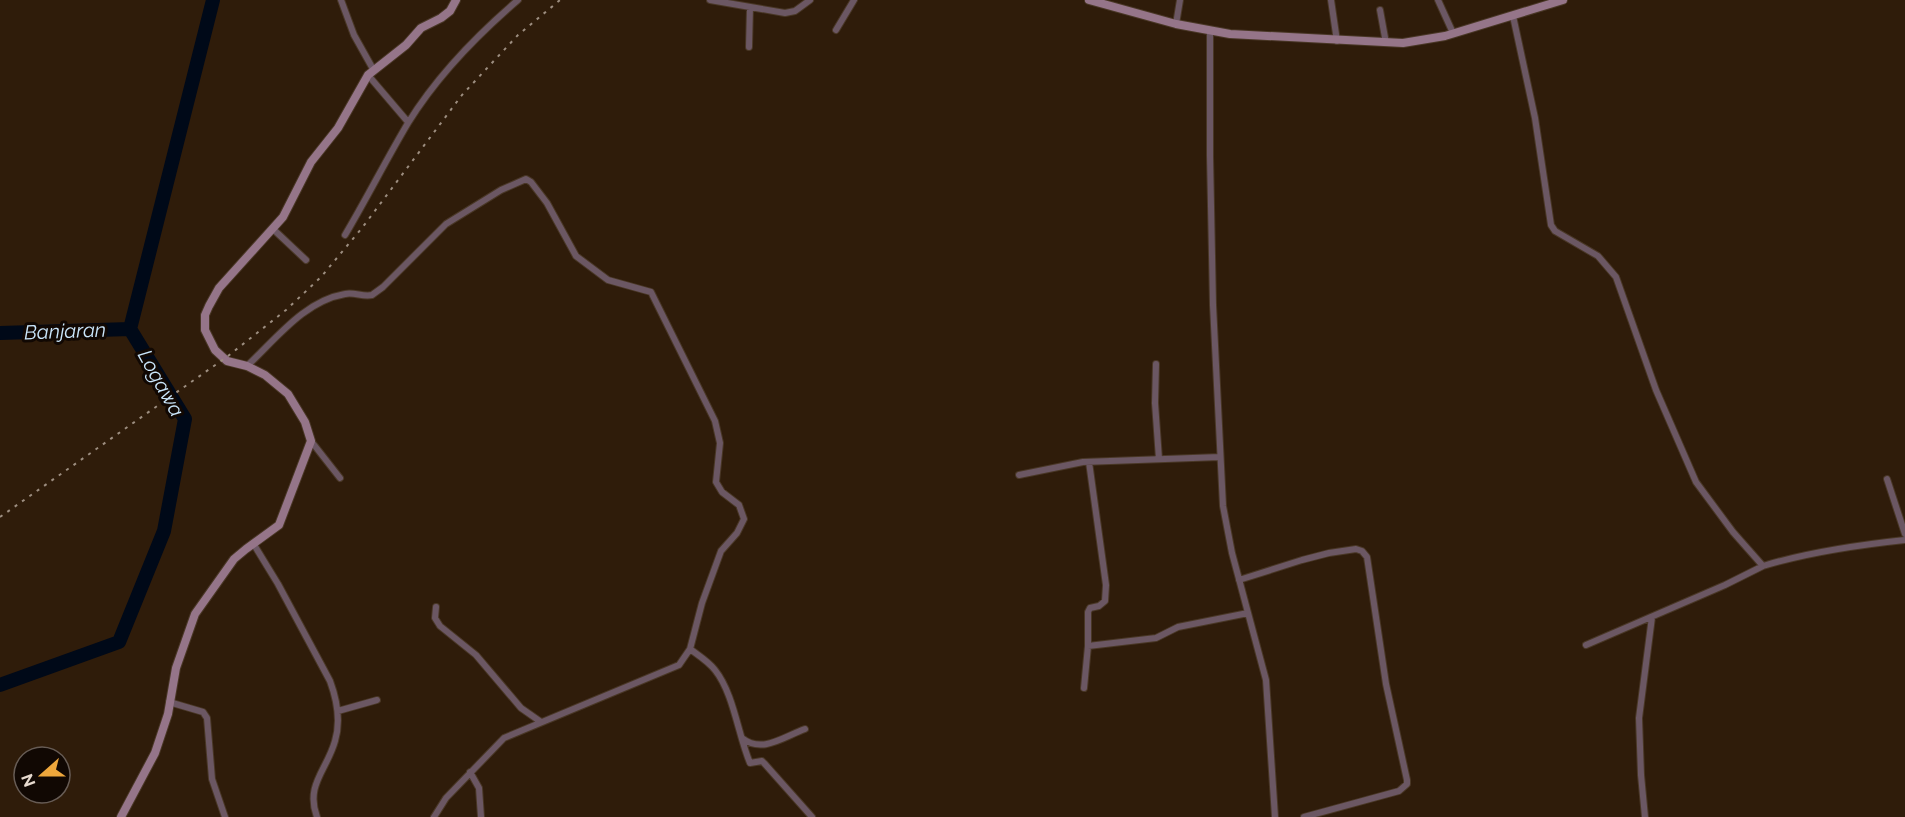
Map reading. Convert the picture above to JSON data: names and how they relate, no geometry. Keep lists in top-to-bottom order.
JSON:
{
  "water": ["Banjaran", "Logawa"],
  "north": "left"
}
